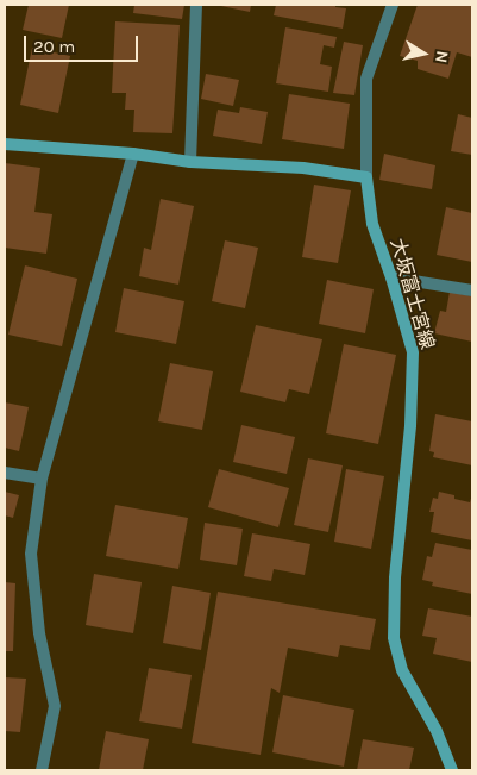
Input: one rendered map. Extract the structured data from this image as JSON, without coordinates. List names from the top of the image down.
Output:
{
  "streets": {
    "main road": ["大坂富士宮線"]
  },
  "scale_bar": "20 m",
  "north": "right"
}
